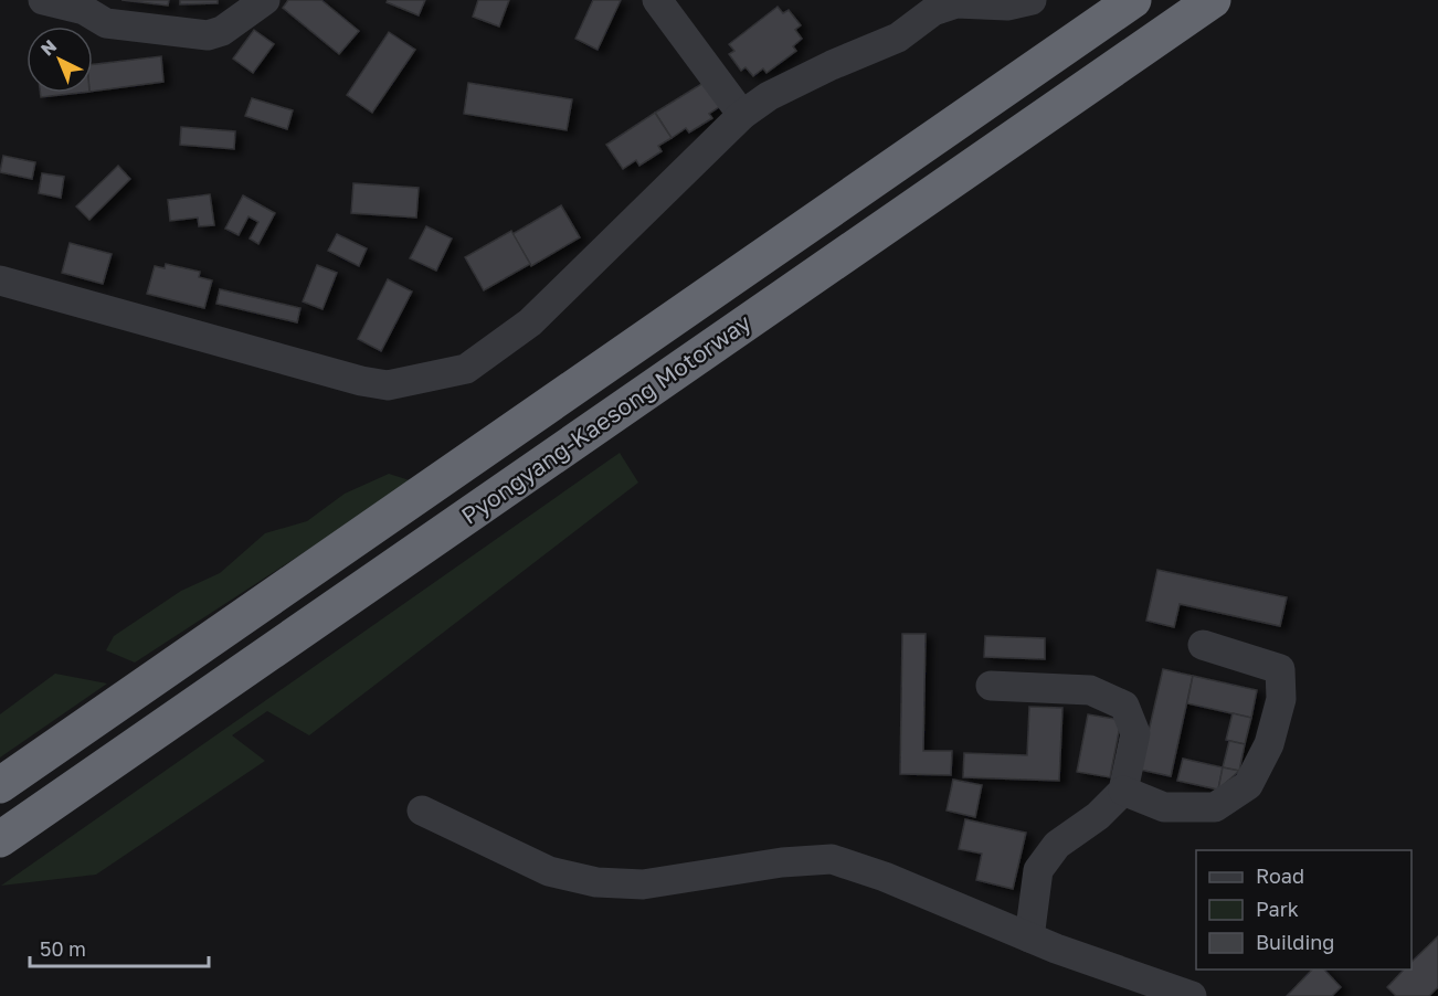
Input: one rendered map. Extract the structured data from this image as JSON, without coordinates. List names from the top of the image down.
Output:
{
  "streets": {
    "highway": ["Pyongyang-Kaesong Motorway"]
  },
  "legend": ["Road", "Park", "Building"],
  "scale_bar": "50 m",
  "north": "top left"
}
